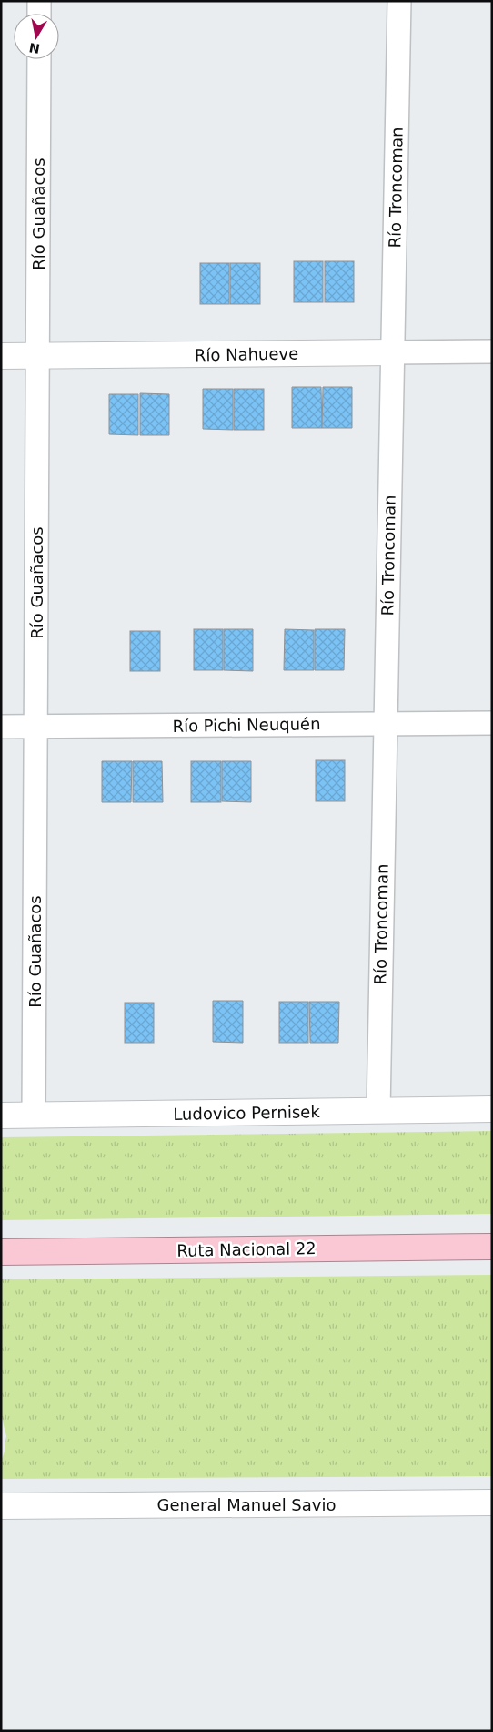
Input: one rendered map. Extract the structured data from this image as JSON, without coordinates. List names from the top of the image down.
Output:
{
  "streets": {
    "highway": ["Ruta Nacional 22"],
    "street": [
      "Río Troncoman",
      "Río Guañacos",
      "Río Nahueve",
      "Río Pichi Neuquén",
      "Ludovico Pernisek",
      "General Manuel Savio"
    ]
  },
  "crossings": [
    ["Río Troncoman", "Río Nahueve"],
    ["Río Troncoman", "Río Pichi Neuquén"],
    ["Río Troncoman", "Ludovico Pernisek"],
    ["Río Guañacos", "Río Nahueve"],
    ["Río Guañacos", "Río Pichi Neuquén"],
    ["Río Guañacos", "Ludovico Pernisek"]
  ],
  "north": "bottom"
}
